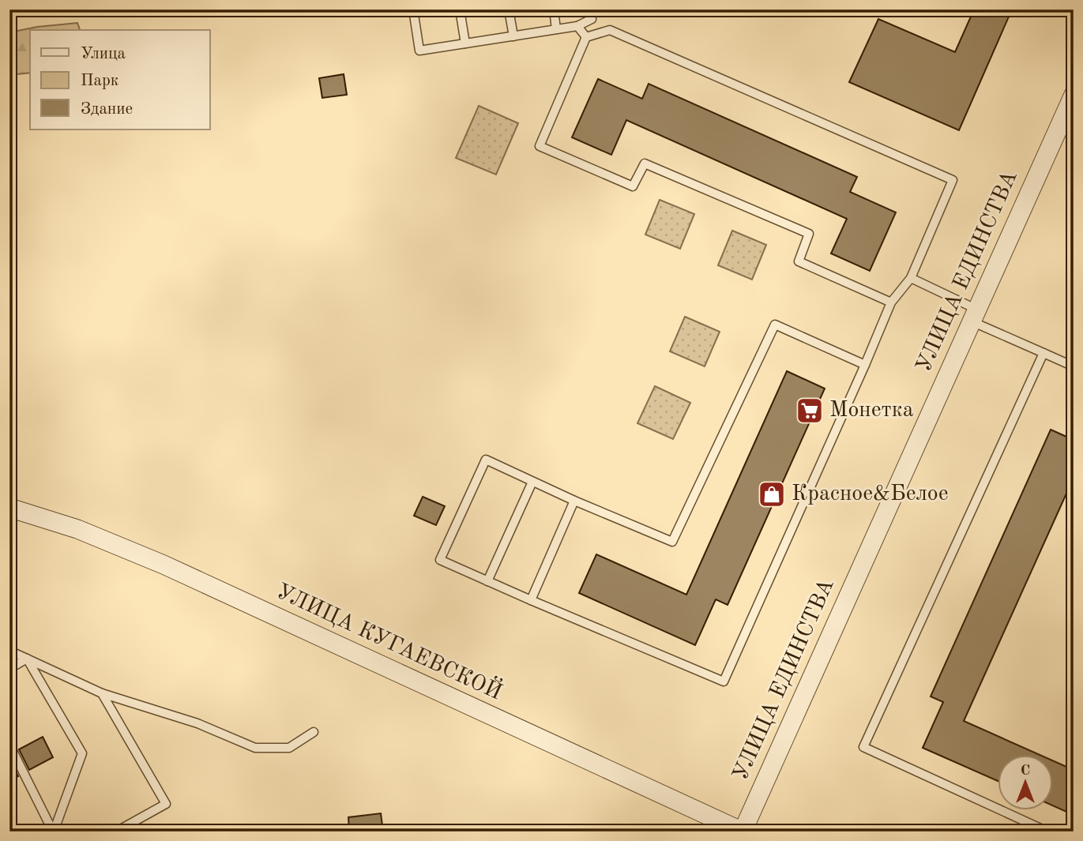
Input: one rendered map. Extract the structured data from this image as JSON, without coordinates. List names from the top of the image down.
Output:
{
  "streets": {
    "street": ["УЛИЦА ЕДИНСТВА", "УЛИЦА КУГАЕВСКОЙ"]
  },
  "crossings": [
    ["УЛИЦА ЕДИНСТВА", "УЛИЦА КУГАЕВСКОЙ"]
  ],
  "places": {
    "supermarket": ["Монетка"],
    "shop": ["Красное&Белое"]
  },
  "legend": ["Улица", "Парк", "Здание"],
  "north": "top"
}
